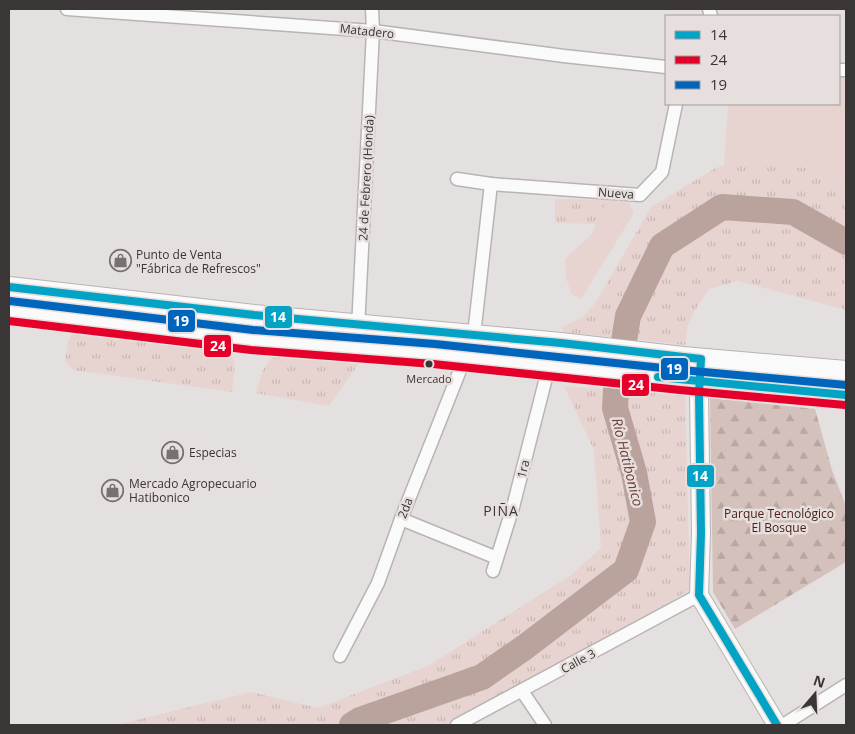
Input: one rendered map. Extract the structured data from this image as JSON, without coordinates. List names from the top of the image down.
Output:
{
  "streets": {
    "street": [
      "Matadero",
      "24 de Febrero (Honda)",
      "Nueva",
      "1ra",
      "2da",
      "Calle 3"
    ]
  },
  "crossings": [
    ["Matadero", "24 de Febrero (Honda)"]
  ],
  "districts": ["PIÑA"],
  "water": ["Río Hatibonico"],
  "parks": ["Parque Tecnológico El Bosque"],
  "places": {
    "shop": ["Punto de Venta \"Fábrica de Refrescos\"", "Especias", "Mercado Agropecuario Hatibonico"],
    "other": ["Mercado"]
  },
  "lines": ["transit line 14", "transit line 19", "transit line 24"],
  "legend": ["14", "24", "19"],
  "north": "top"
}
